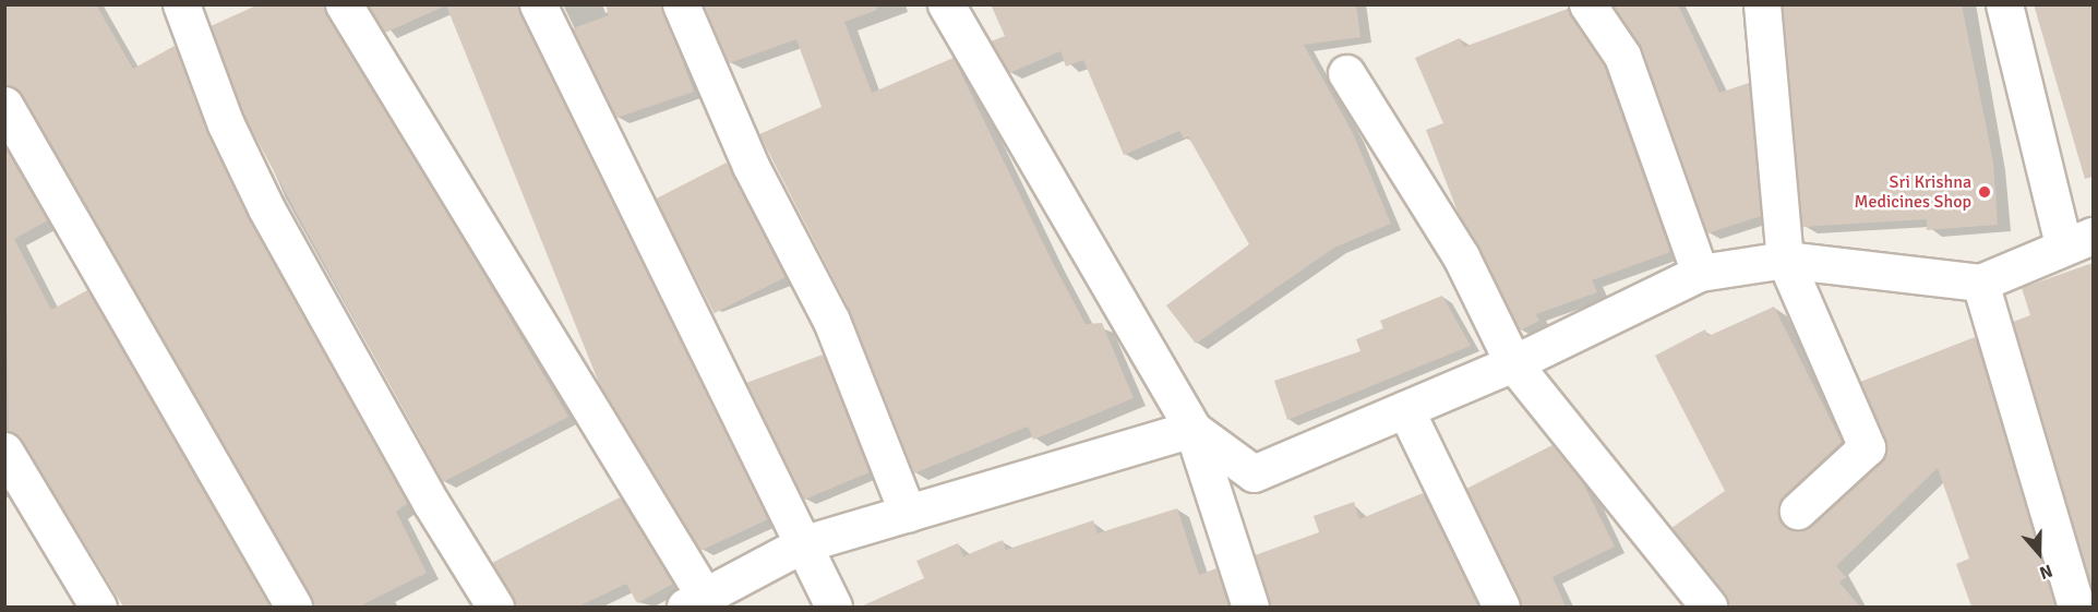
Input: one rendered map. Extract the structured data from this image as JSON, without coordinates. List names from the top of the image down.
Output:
{
  "places": ["Sri Krishna Medicines Shop"],
  "north": "bottom"
}
